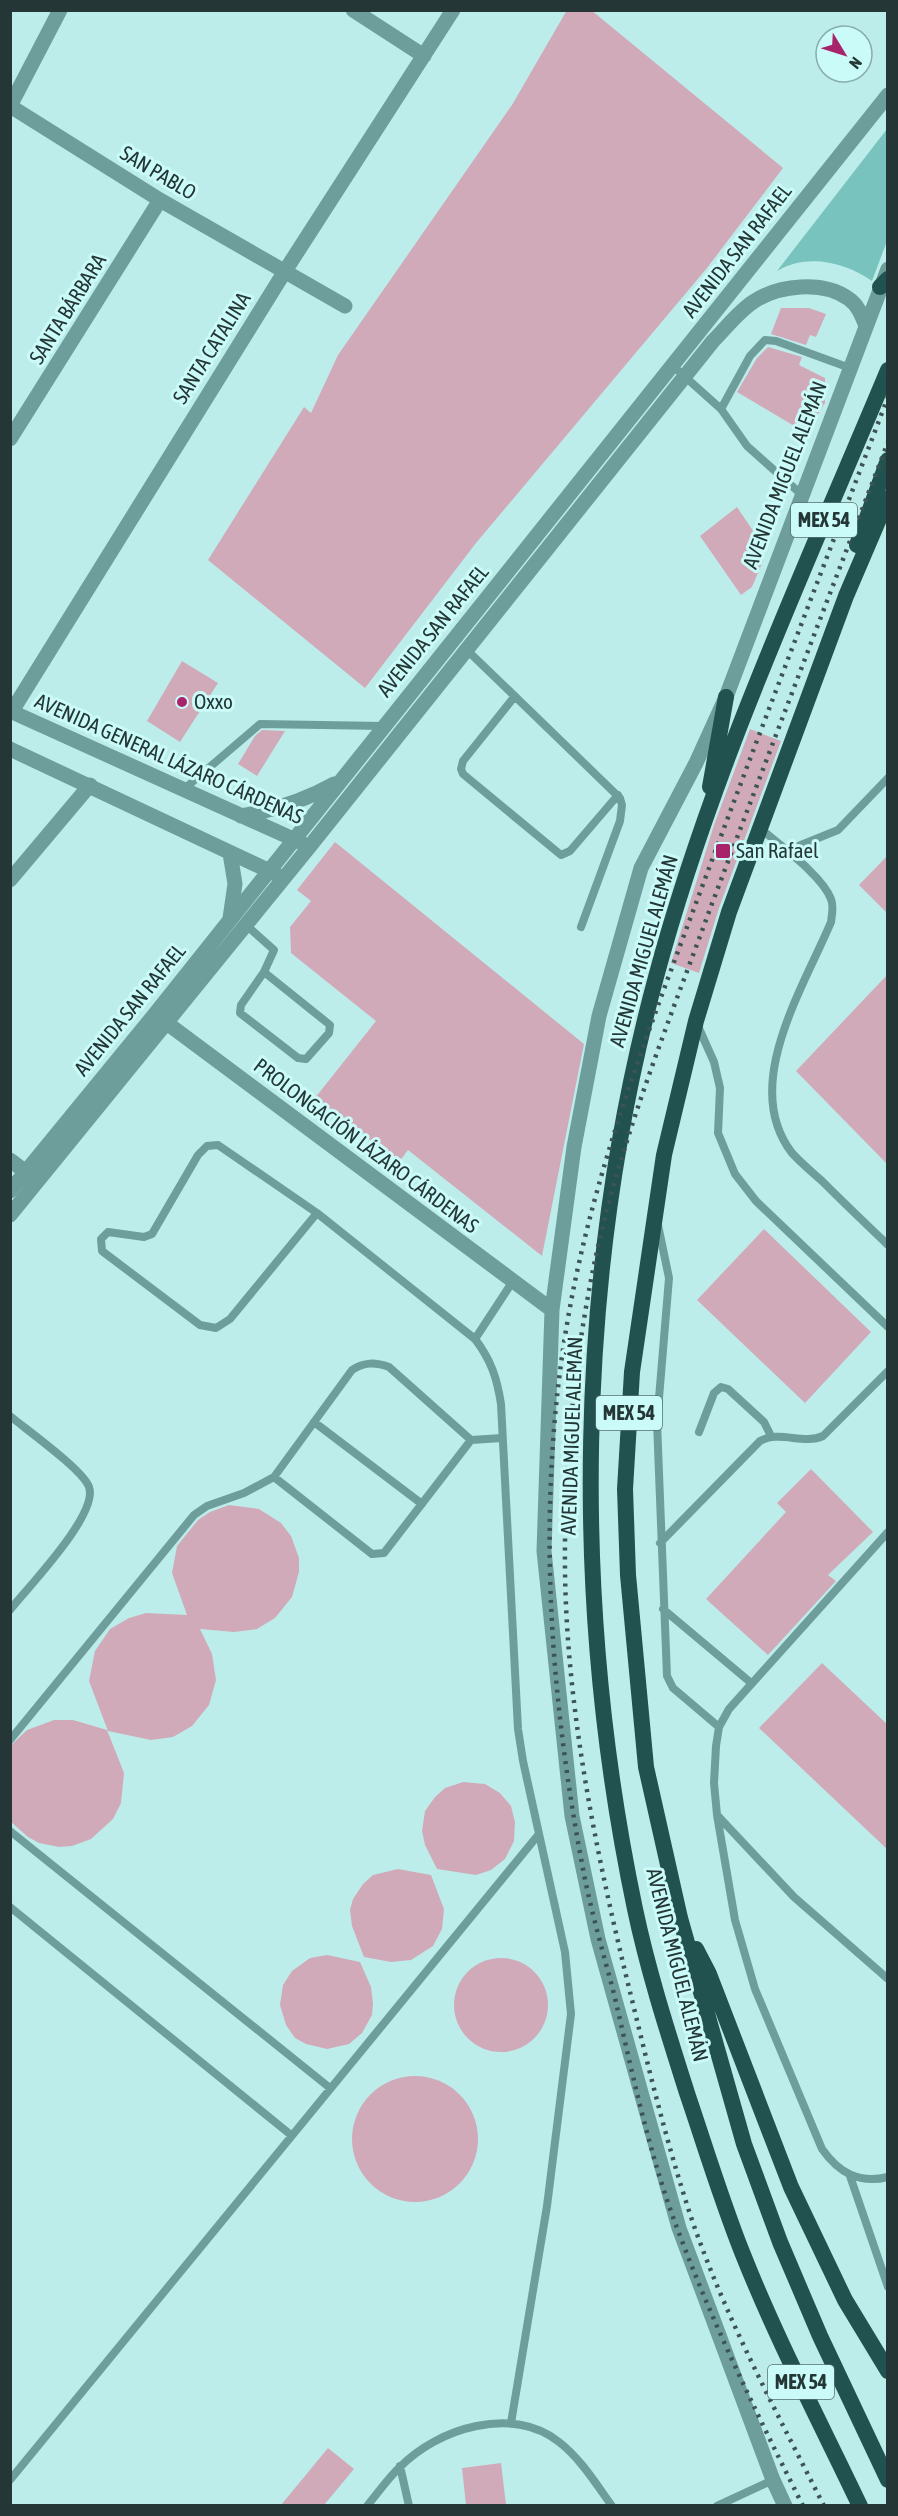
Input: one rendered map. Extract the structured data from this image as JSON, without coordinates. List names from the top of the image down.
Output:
{
  "streets": {
    "highway": ["AVENIDA MIGUEL ALEMÁN", "MEX 54"],
    "street": [
      "SAN PABLO",
      "AVENIDA SAN RAFAEL",
      "SANTA BÁRBARA",
      "SANTA CATALINA",
      "AVENIDA GENERAL LÁZARO CÁRDENAS",
      "PROLONGACIÓN LÁZARO CÁRDENAS"
    ]
  },
  "crossings": [
    ["SAN PABLO", "SANTA BÁRBARA"],
    ["SAN PABLO", "SANTA CATALINA"],
    ["AVENIDA SAN RAFAEL", "AVENIDA MIGUEL ALEMÁN"],
    ["AVENIDA SAN RAFAEL", "AVENIDA GENERAL LÁZARO CÁRDENAS"],
    ["AVENIDA SAN RAFAEL", "PROLONGACIÓN LÁZARO CÁRDENAS"],
    ["SANTA CATALINA", "AVENIDA GENERAL LÁZARO CÁRDENAS"],
    ["AVENIDA MIGUEL ALEMÁN", "PROLONGACIÓN LÁZARO CÁRDENAS"]
  ],
  "places": {
    "other": ["Oxxo"],
    "transit": ["San Rafael"]
  },
  "north": "bottom right"
}
